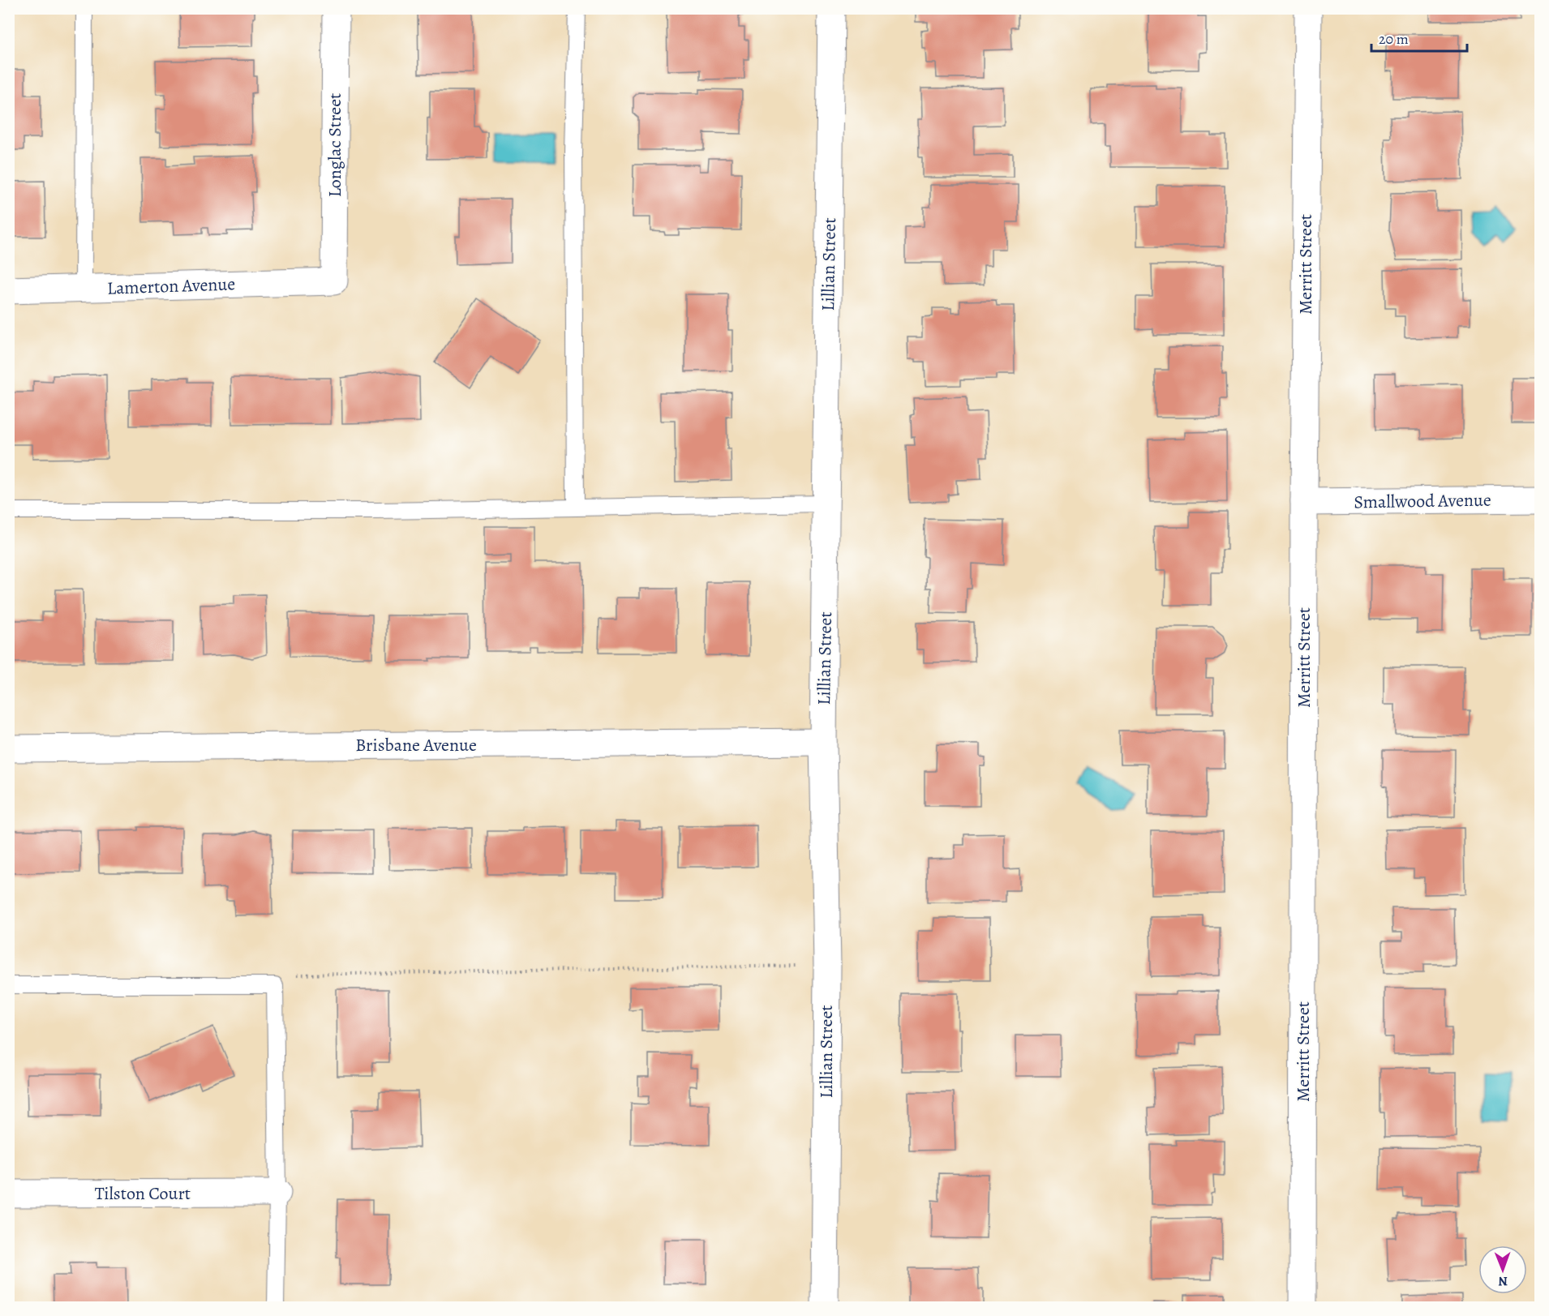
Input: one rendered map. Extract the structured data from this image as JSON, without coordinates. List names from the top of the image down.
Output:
{
  "streets": {
    "street": [
      "Longlac Street",
      "Lillian Street",
      "Merritt Street",
      "Lamerton Avenue",
      "Smallwood Avenue",
      "Brisbane Avenue",
      "Tilston Court"
    ]
  },
  "crossings": [
    ["Longlac Street", "Lamerton Avenue"],
    ["Lillian Street", "Brisbane Avenue"],
    ["Merritt Street", "Smallwood Avenue"]
  ],
  "scale_bar": "20 m",
  "north": "bottom"
}
